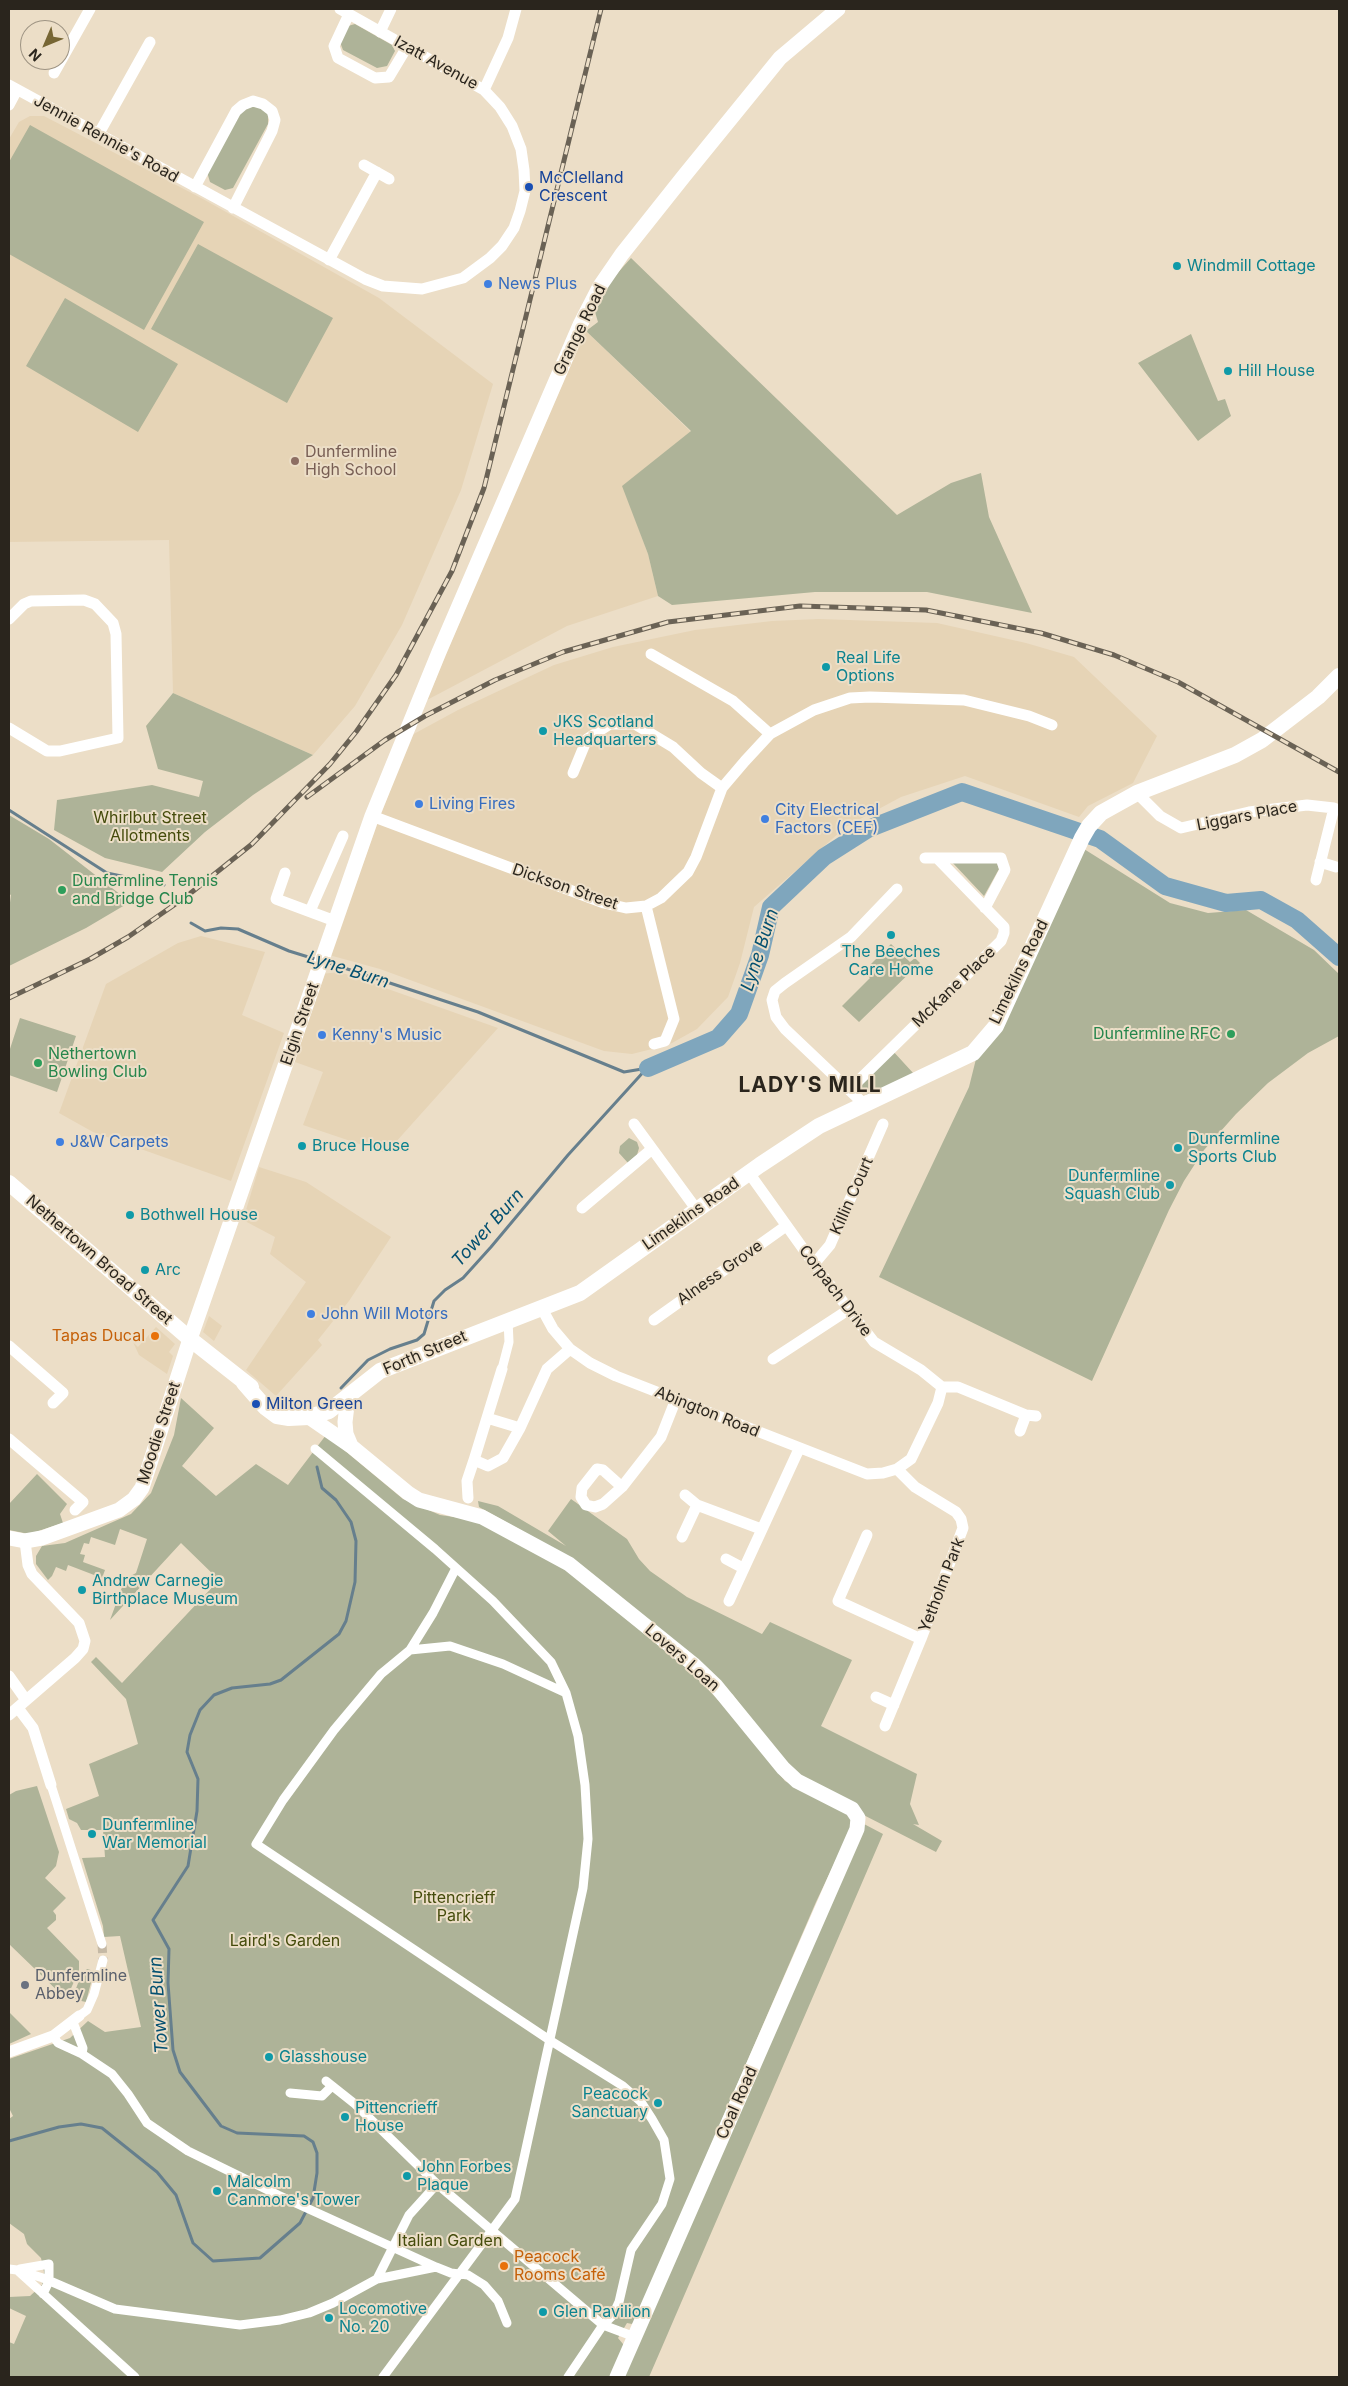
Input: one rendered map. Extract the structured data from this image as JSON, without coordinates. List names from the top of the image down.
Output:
{
  "streets": {
    "main road": ["Limekilns Road", "Nethertown Broad Street", "Forth Street"],
    "street": [
      "Izatt Avenue",
      "Jennie Rennie's Road",
      "Grange Road",
      "Liggars Place",
      "Dickson Street",
      "McKane Place",
      "Elgin Street",
      "Killin Court",
      "Alness Grove",
      "Corpach Drive",
      "Abington Road",
      "Moodie Street",
      "Yetholm Park",
      "Lovers Loan",
      "Coal Road"
    ]
  },
  "crossings": [
    ["Izatt Avenue", "Jennie Rennie's Road"],
    ["Grange Road", "Elgin Street"],
    ["Liggars Place", "Limekilns Road"],
    ["Dickson Street", "Elgin Street"],
    ["Limekilns Road", "Corpach Drive"],
    ["Limekilns Road", "Forth Street"],
    ["Limekilns Road", "Abington Road"],
    ["Elgin Street", "Nethertown Broad Street"],
    ["Elgin Street", "Moodie Street"],
    ["Killin Court", "Corpach Drive"],
    ["Nethertown Broad Street", "Forth Street"],
    ["Nethertown Broad Street", "Moodie Street"],
    ["Alness Grove", "Corpach Drive"],
    ["Forth Street", "Abington Road"],
    ["Abington Road", "Yetholm Park"],
    ["Lovers Loan", "Coal Road"]
  ],
  "districts": ["LADY'S MILL"],
  "water": ["Lyne Burn", "Tower Burn"],
  "parks": [
    "Whirlbut Street Allotments",
    "Pittencrieff Park",
    "Laird's Garden",
    "Italian Garden"
  ],
  "places": [
    "McClelland Crescent",
    "Windmill Cottage",
    "News Plus",
    "Hill House",
    "Dunfermline High School",
    "Real Life Options",
    "JKS Scotland Headquarters",
    "Living Fires",
    "City Electrical Factors (CEF)",
    "Dunfermline Tennis and Bridge Club",
    "The Beeches Care Home",
    "Dunfermline RFC",
    "Kenny's Music",
    "Nethertown Bowling Club",
    "J&W Carpets",
    "Bruce House",
    "Dunfermline Sports Club",
    "Dunfermline Squash Club",
    "Bothwell House",
    "Arc",
    "John Will Motors",
    "Tapas Ducal",
    "Milton Green",
    "Andrew Carnegie Birthplace Museum",
    "Dunfermline War Memorial",
    "Dunfermline Abbey",
    "Glasshouse",
    "Peacock Sanctuary",
    "Pittencrieff House",
    "John Forbes Plaque",
    "Malcolm Canmore's Tower",
    "Peacock Rooms Café",
    "Glen Pavilion",
    "Locomotive No. 20"
  ],
  "north": "bottom left"
}
